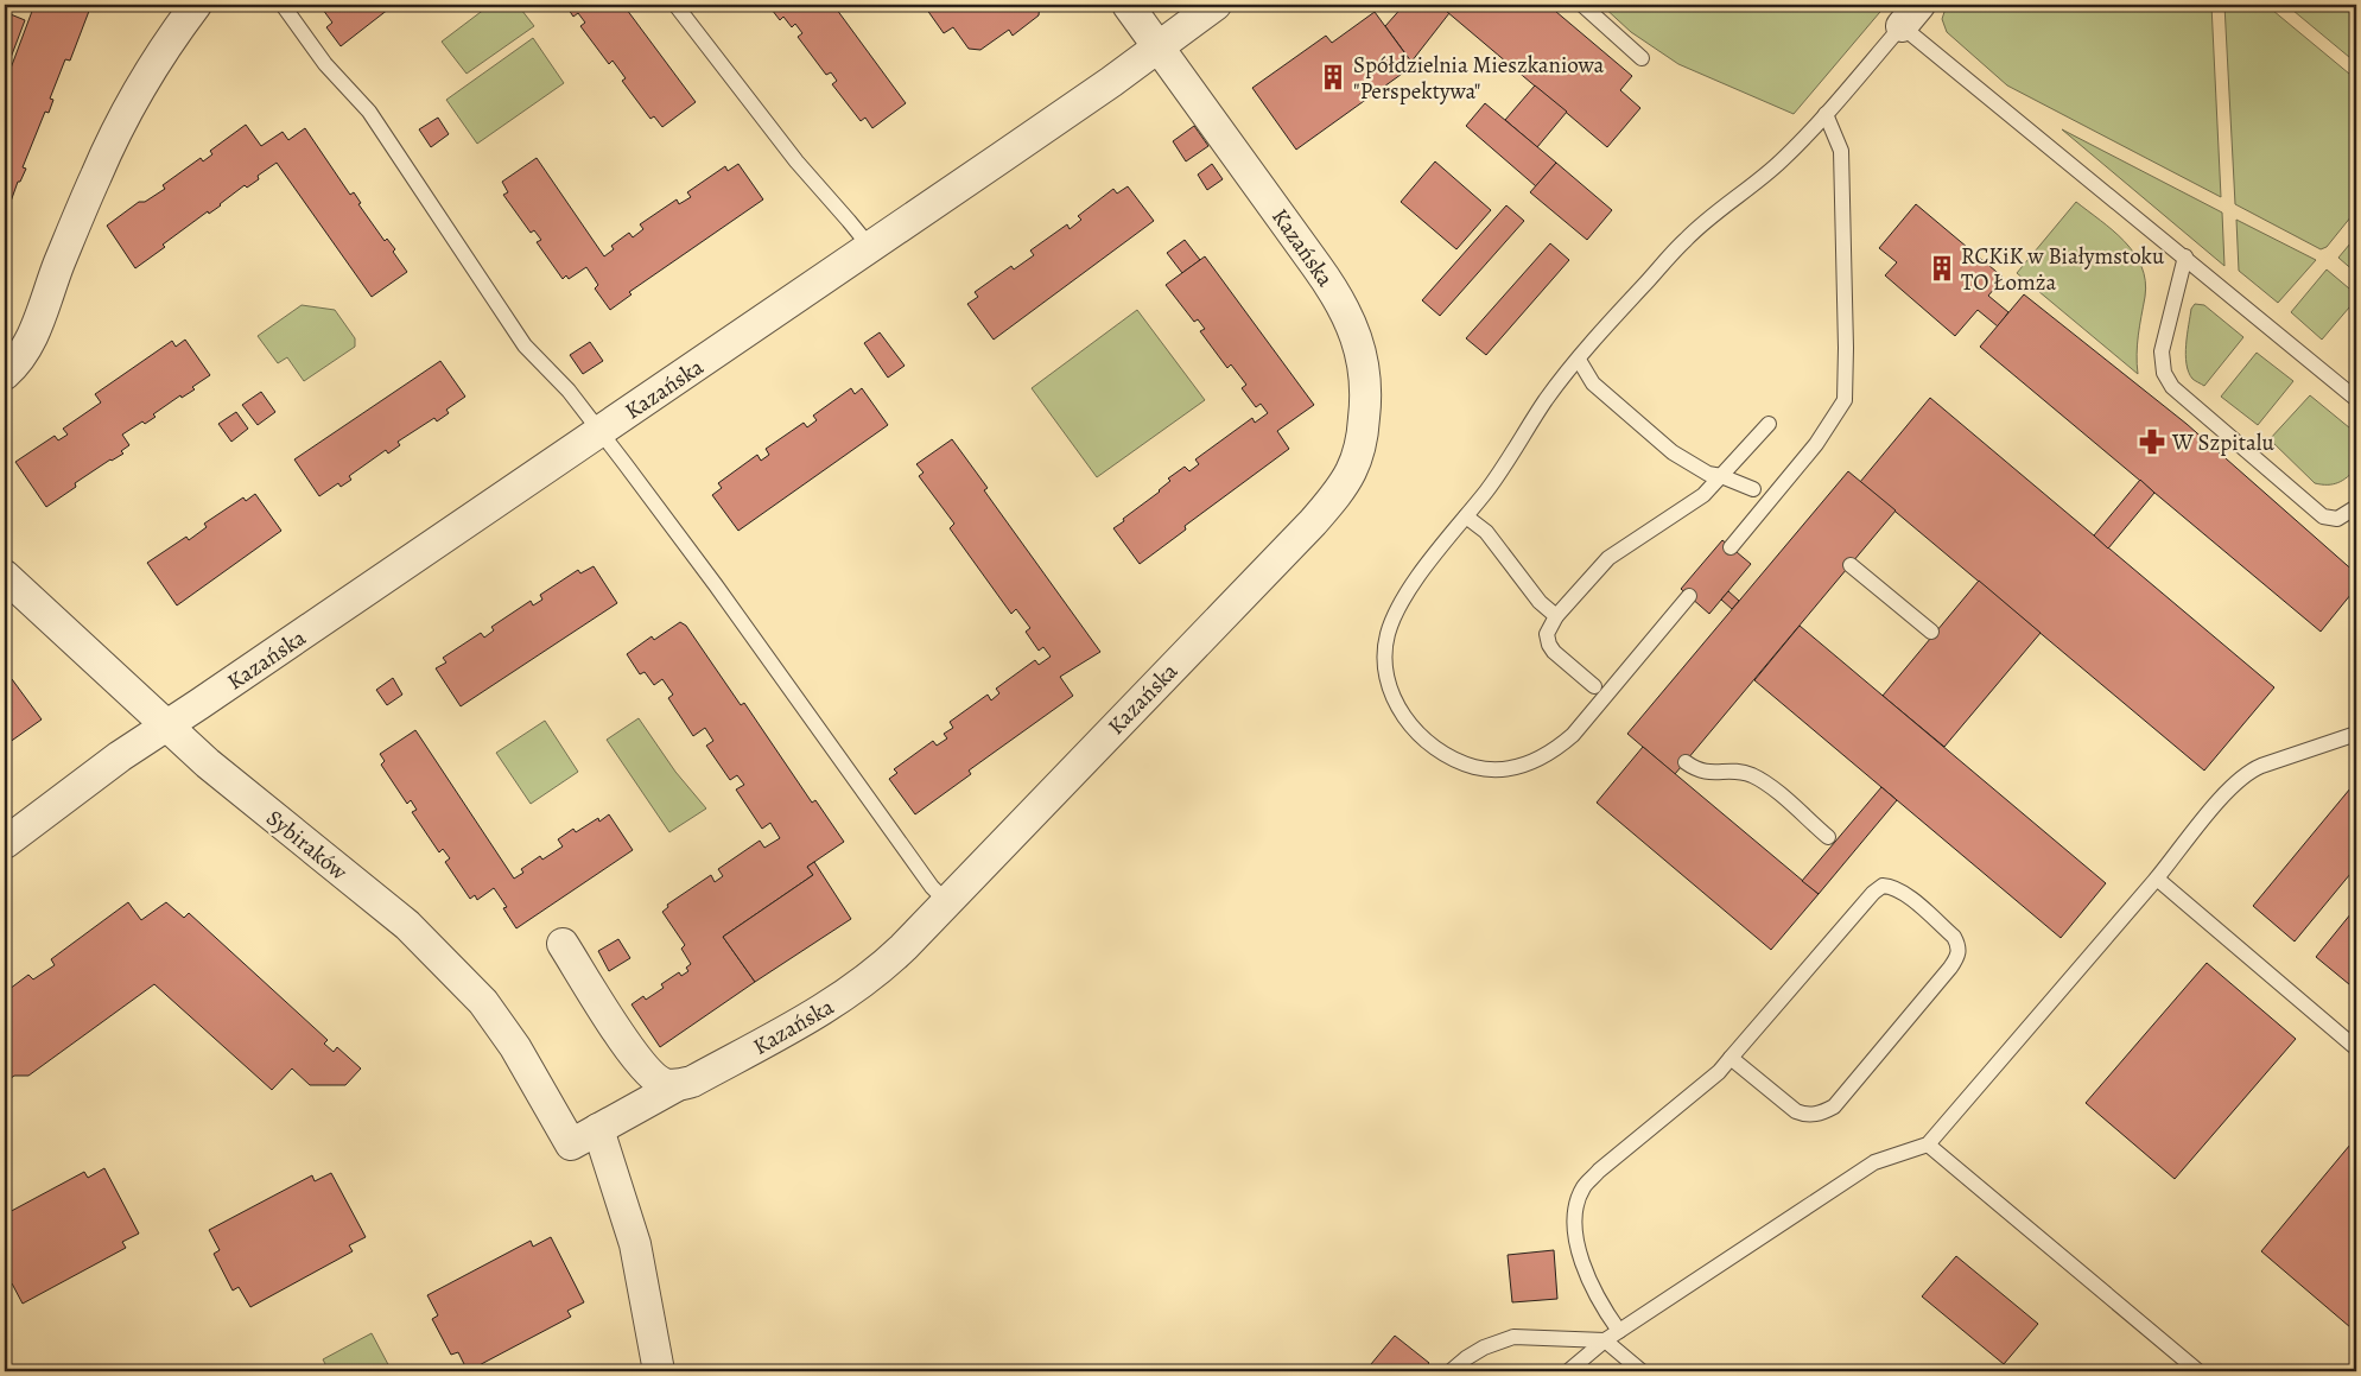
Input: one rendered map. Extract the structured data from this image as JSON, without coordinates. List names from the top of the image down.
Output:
{
  "streets": {
    "street": ["Kazańska", "Sybiraków"]
  },
  "crossings": [
    ["Kazańska", "Sybiraków"]
  ],
  "places": {
    "building": ["Spółdzielnia Mieszkaniowa \"Perspektywa\"", "RCKiK w Białymstoku TO Łomża"],
    "pharmacy": ["W Szpitalu"]
  }
}
